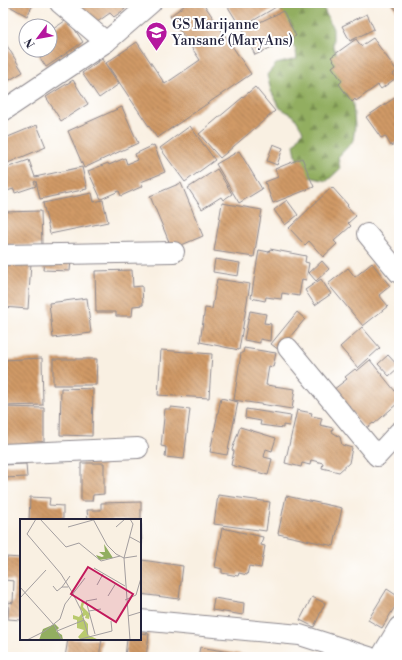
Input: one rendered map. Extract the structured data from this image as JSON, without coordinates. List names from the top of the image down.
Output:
{
  "places": {
    "school or university": ["GS Marijanne Yansané (MaryAns)"]
  },
  "north": "bottom left"
}
